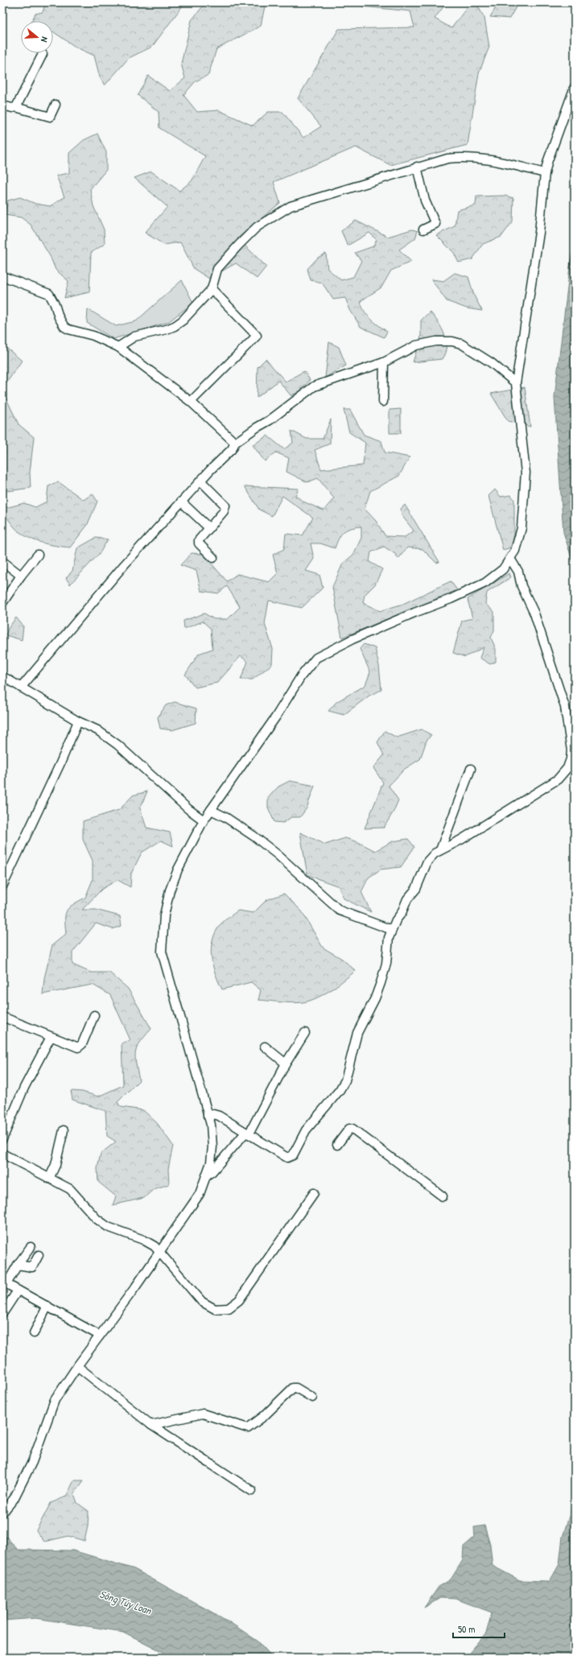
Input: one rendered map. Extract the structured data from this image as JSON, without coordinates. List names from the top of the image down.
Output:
{
  "water": ["Sông Túy Loan"],
  "scale_bar": "50 m",
  "north": "right"
}
